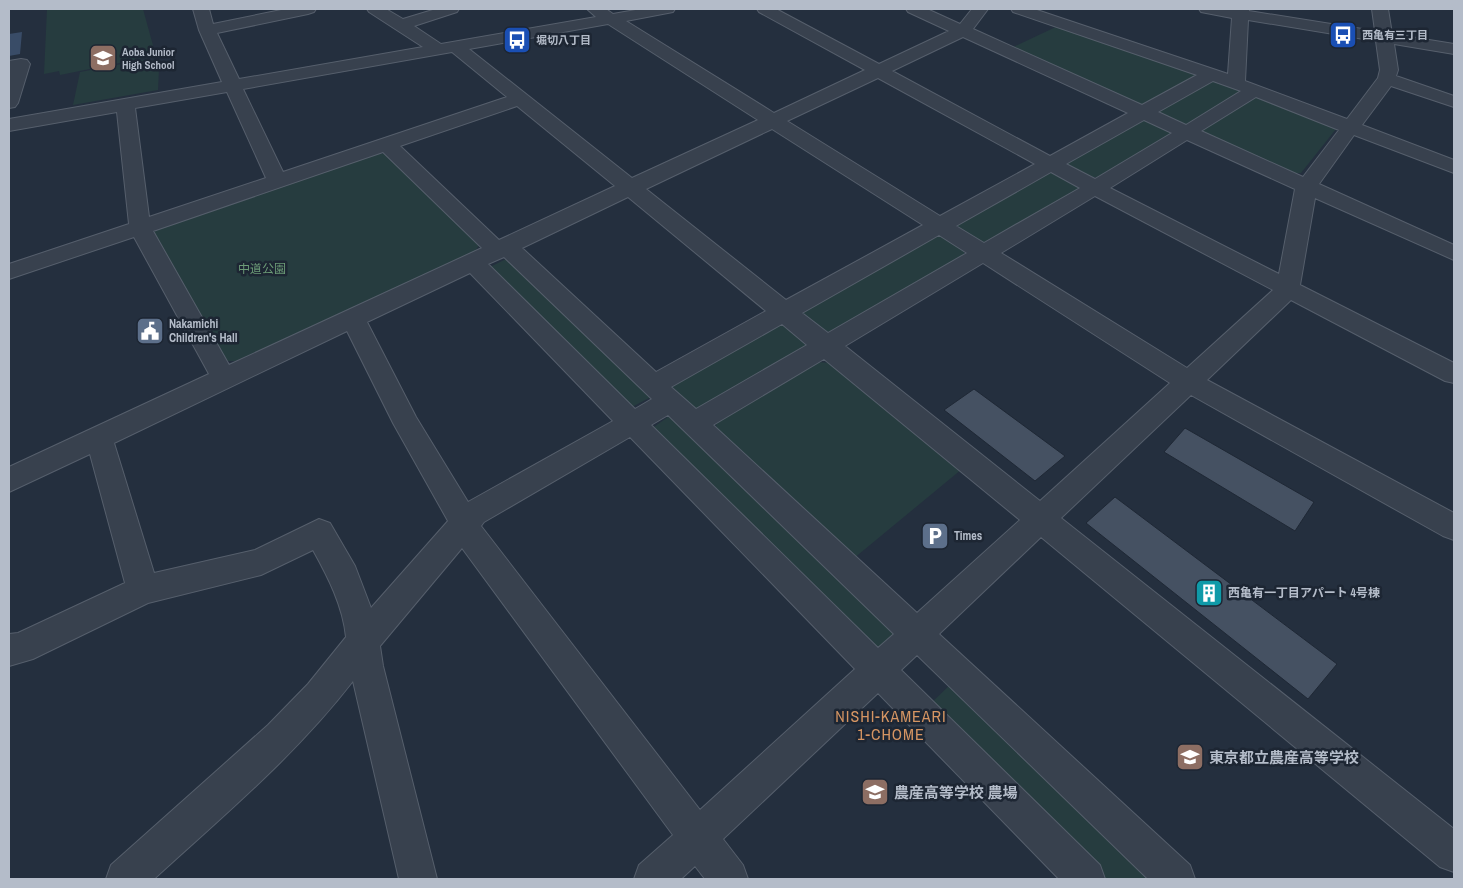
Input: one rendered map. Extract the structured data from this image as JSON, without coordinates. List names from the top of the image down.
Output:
{
  "districts": ["NISHI-KAMEARI 1-CHOME"],
  "parks": ["中道公園"],
  "places": {
    "bus stop": ["西亀有三丁目", "堀切八丁目"],
    "school or university": ["Aoba Junior High School", "東京都立農産高等学校", "農産高等学校 農場"],
    "public building": ["Nakamichi Children's Hall"],
    "parking": ["Times"],
    "building": ["西亀有一丁目アパート 4号棟"]
  }
}
